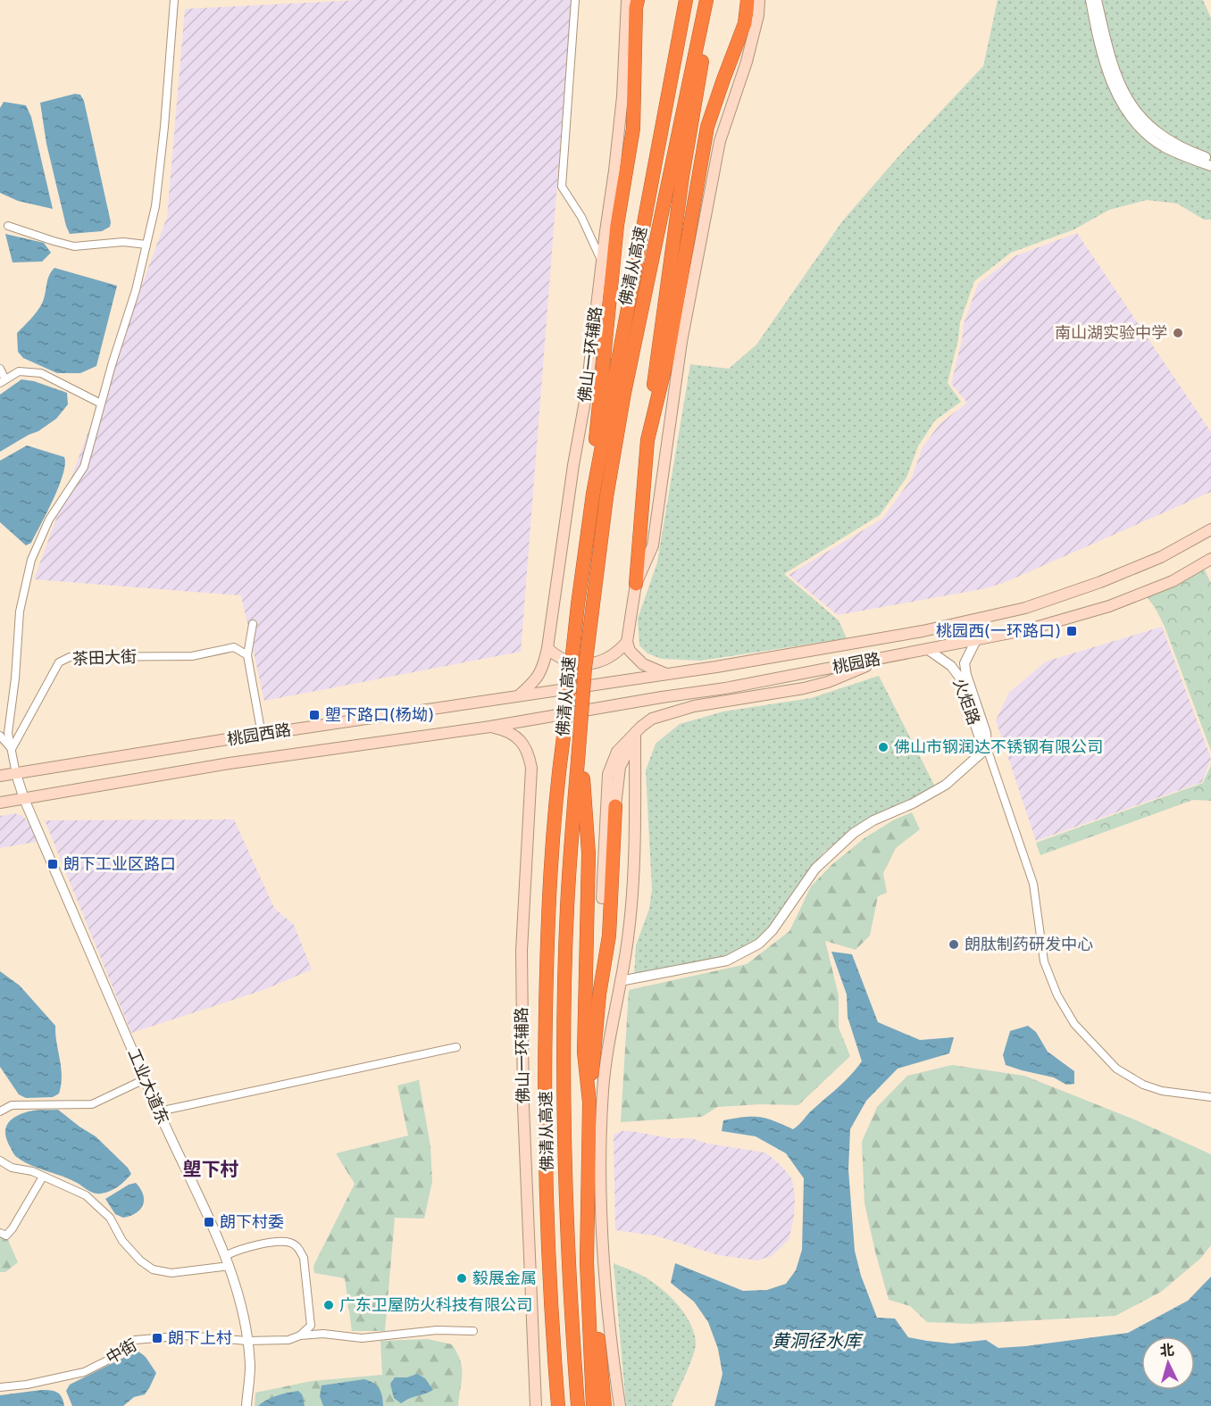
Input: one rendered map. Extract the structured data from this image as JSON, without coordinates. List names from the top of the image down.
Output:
{
  "streets": {
    "highway": ["佛清从高速"],
    "main road": ["佛山一环辅路", "桃园路", "桃园西路"],
    "street": [
      "茶田大街",
      "火炬路",
      "工业大道东",
      "中街"
    ]
  },
  "crossings": [
    ["佛山一环辅路", "桃园路"],
    ["佛山一环辅路", "桃园西路"],
    ["桃园路", "火炬路"],
    ["桃园路", "桃园西路"],
    ["桃园西路", "工业大道东"],
    ["工业大道东", "中街"]
  ],
  "districts": ["塱下村"],
  "water": ["黄洞径水库"],
  "places": {
    "other": [
      "南山湖实验中学",
      "佛山市钢润达不锈钢有限公司",
      "朗肽制药研发中心",
      "毅展金属",
      "广东卫屋防火科技有限公司"
    ],
    "transit": [
      "桃园西(一环路口)",
      "塱下路口(杨坳)",
      "朗下工业区路口",
      "朗下村委",
      "朗下上村"
    ]
  },
  "north": "top"
}
